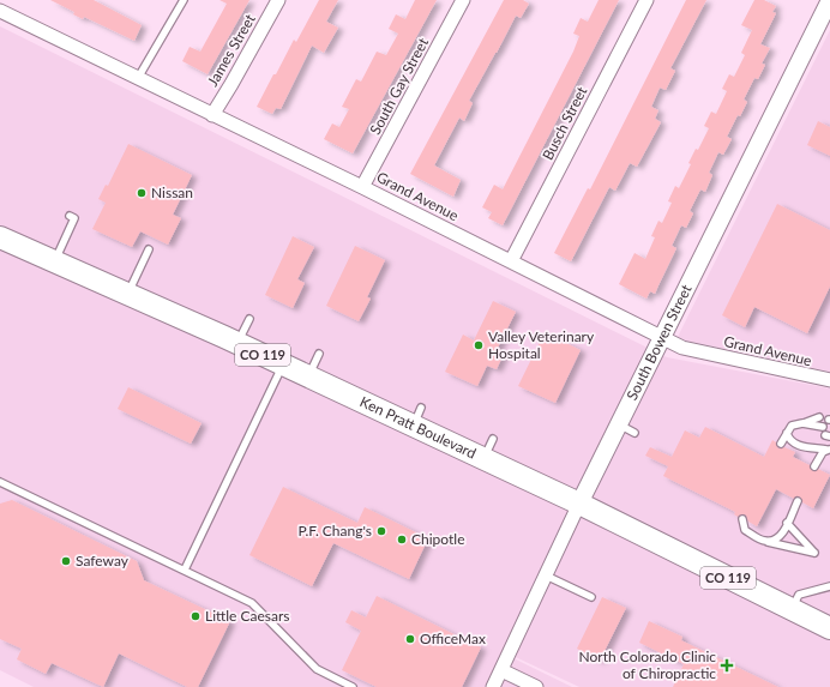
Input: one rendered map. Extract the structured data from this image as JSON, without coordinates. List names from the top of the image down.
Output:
{
  "streets": {
    "highway": ["CO 119", "Ken Pratt Boulevard"],
    "street": [
      "James Street",
      "South Gay Street",
      "Busch Street",
      "Grand Avenue",
      "South Bowen Street"
    ]
  },
  "crossings": [
    ["James Street", "Grand Avenue"],
    ["South Gay Street", "Grand Avenue"],
    ["Busch Street", "Grand Avenue"],
    ["Grand Avenue", "South Bowen Street"],
    ["South Bowen Street", "Ken Pratt Boulevard"]
  ],
  "places": {
    "other": [
      "Nissan",
      "Valley Veterinary Hospital",
      "P.F. Chang's",
      "Chipotle",
      "Safeway",
      "Little Caesars",
      "OfficeMax"
    ],
    "health": ["North Colorado Clinic of Chiropractic"]
  }
}
